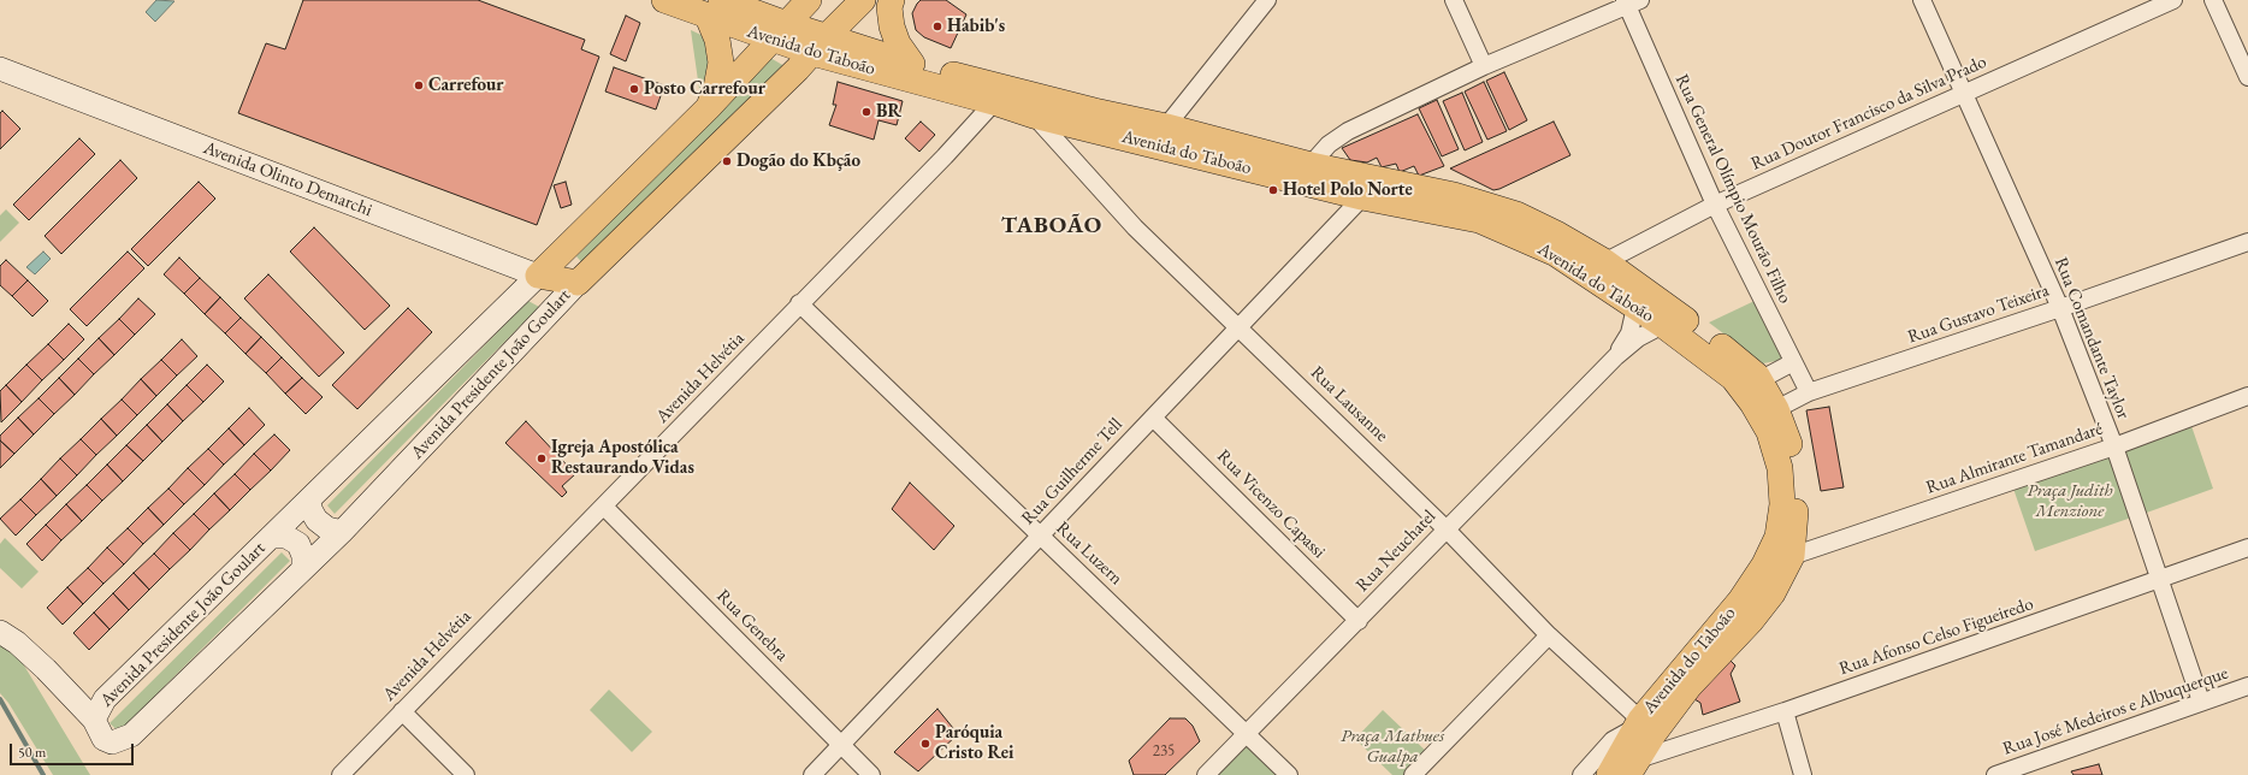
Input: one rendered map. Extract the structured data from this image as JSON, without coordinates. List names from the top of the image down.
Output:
{
  "streets": {
    "main road": ["Avenida do Taboão", "Avenida Olinto Demarchi", "Avenida Presidente João Goulart"],
    "street": [
      "Rua Doutor Francisco da Silva Prado",
      "Rua General Olímpio Mourão Filho",
      "Rua Gustavo Teixeira",
      "Rua Comandante Taylor",
      "Avenida Helvétia",
      "Rua Lausanne",
      "Rua Almirante Tamandaré",
      "Rua Guilherme Tell",
      "Rua Vicenzo Capassi",
      "Rua Neuchatel",
      "Rua Luzern",
      "Rua Genebra",
      "Rua Afonso Celso Figueiredo",
      "Rua José Medeiros e Albuquerque"
    ]
  },
  "crossings": [
    ["Avenida do Taboão", "Rua Doutor Francisco da Silva Prado"],
    ["Avenida do Taboão", "Rua Gustavo Teixeira"],
    ["Avenida do Taboão", "Avenida Presidente João Goulart"],
    ["Avenida do Taboão", "Avenida Helvétia"],
    ["Avenida do Taboão", "Rua Lausanne"],
    ["Avenida do Taboão", "Rua Almirante Tamandaré"],
    ["Avenida do Taboão", "Rua Guilherme Tell"],
    ["Avenida do Taboão", "Rua Neuchatel"],
    ["Avenida do Taboão", "Rua Afonso Celso Figueiredo"],
    ["Rua Doutor Francisco da Silva Prado", "Rua General Olímpio Mourão Filho"],
    ["Rua Doutor Francisco da Silva Prado", "Rua Comandante Taylor"],
    ["Avenida Olinto Demarchi", "Avenida Presidente João Goulart"],
    ["Rua General Olímpio Mourão Filho", "Rua Gustavo Teixeira"],
    ["Rua Gustavo Teixeira", "Rua Comandante Taylor"],
    ["Rua Comandante Taylor", "Rua Almirante Tamandaré"],
    ["Rua Comandante Taylor", "Rua Afonso Celso Figueiredo"],
    ["Rua Comandante Taylor", "Rua José Medeiros e Albuquerque"],
    ["Avenida Helvétia", "Rua Luzern"],
    ["Avenida Helvétia", "Rua Genebra"],
    ["Rua Lausanne", "Rua Guilherme Tell"],
    ["Rua Lausanne", "Rua Neuchatel"],
    ["Rua Guilherme Tell", "Rua Vicenzo Capassi"],
    ["Rua Guilherme Tell", "Rua Luzern"],
    ["Rua Guilherme Tell", "Rua Genebra"],
    ["Rua Vicenzo Capassi", "Rua Neuchatel"],
    ["Rua Neuchatel", "Rua Luzern"]
  ],
  "districts": ["TABOÃO"],
  "parks": ["Praça Judith Menzione", "Praça Mathues Gualpa"],
  "places": [
    "Habib's",
    "Carrefour",
    "Posto Carrefour",
    "BR",
    "Dogão do Kbção",
    "Hotel Polo Norte",
    "Igreja Apostólica Restaurando Vidas",
    "Paróquia Cristo Rei"
  ],
  "house_numbers": ["235"],
  "scale_bar": "50 m"
}
